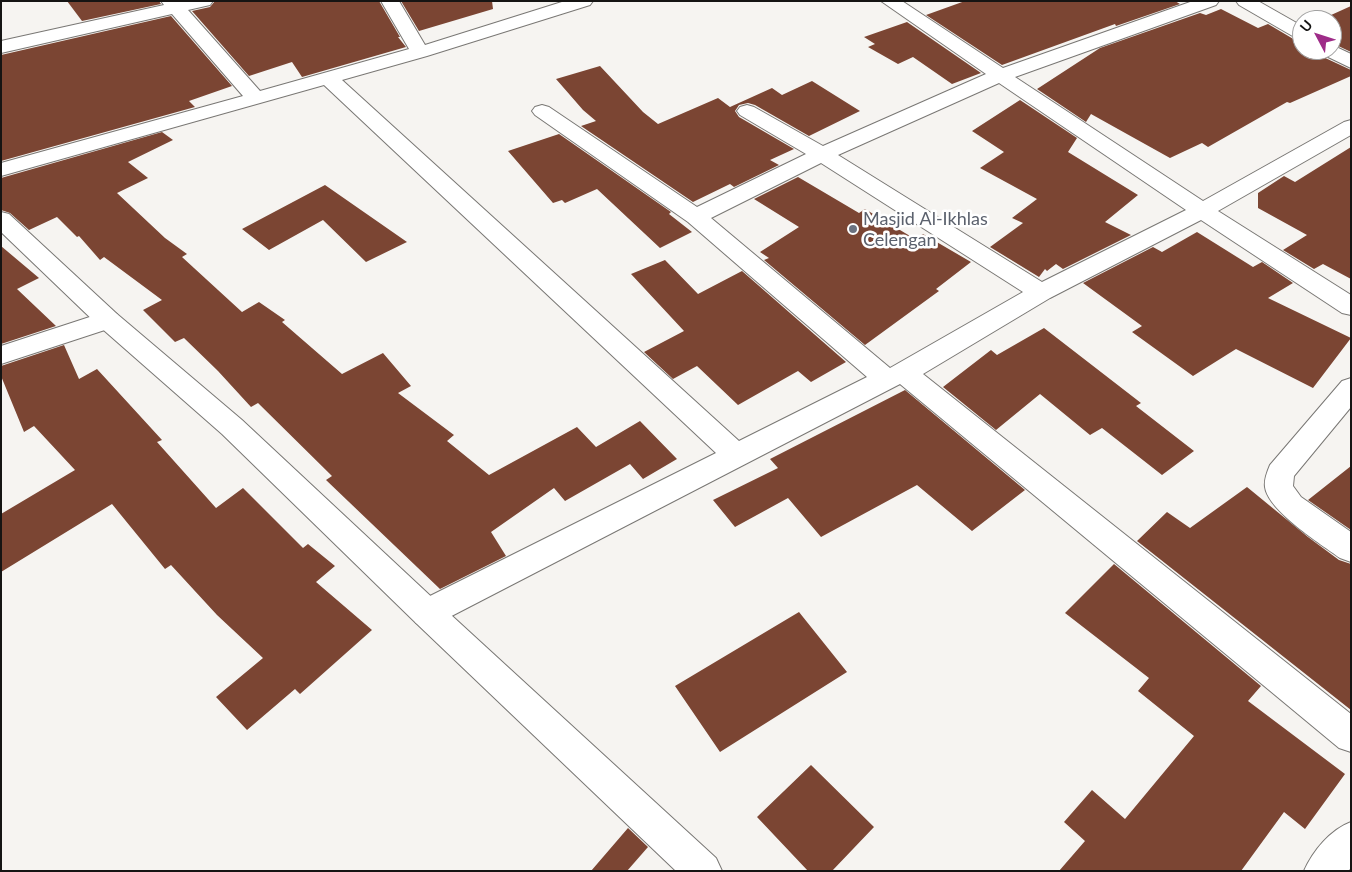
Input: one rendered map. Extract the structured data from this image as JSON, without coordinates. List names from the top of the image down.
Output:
{
  "places": ["Masjid Al-Ikhlas Celengan"],
  "north": "top left"
}
